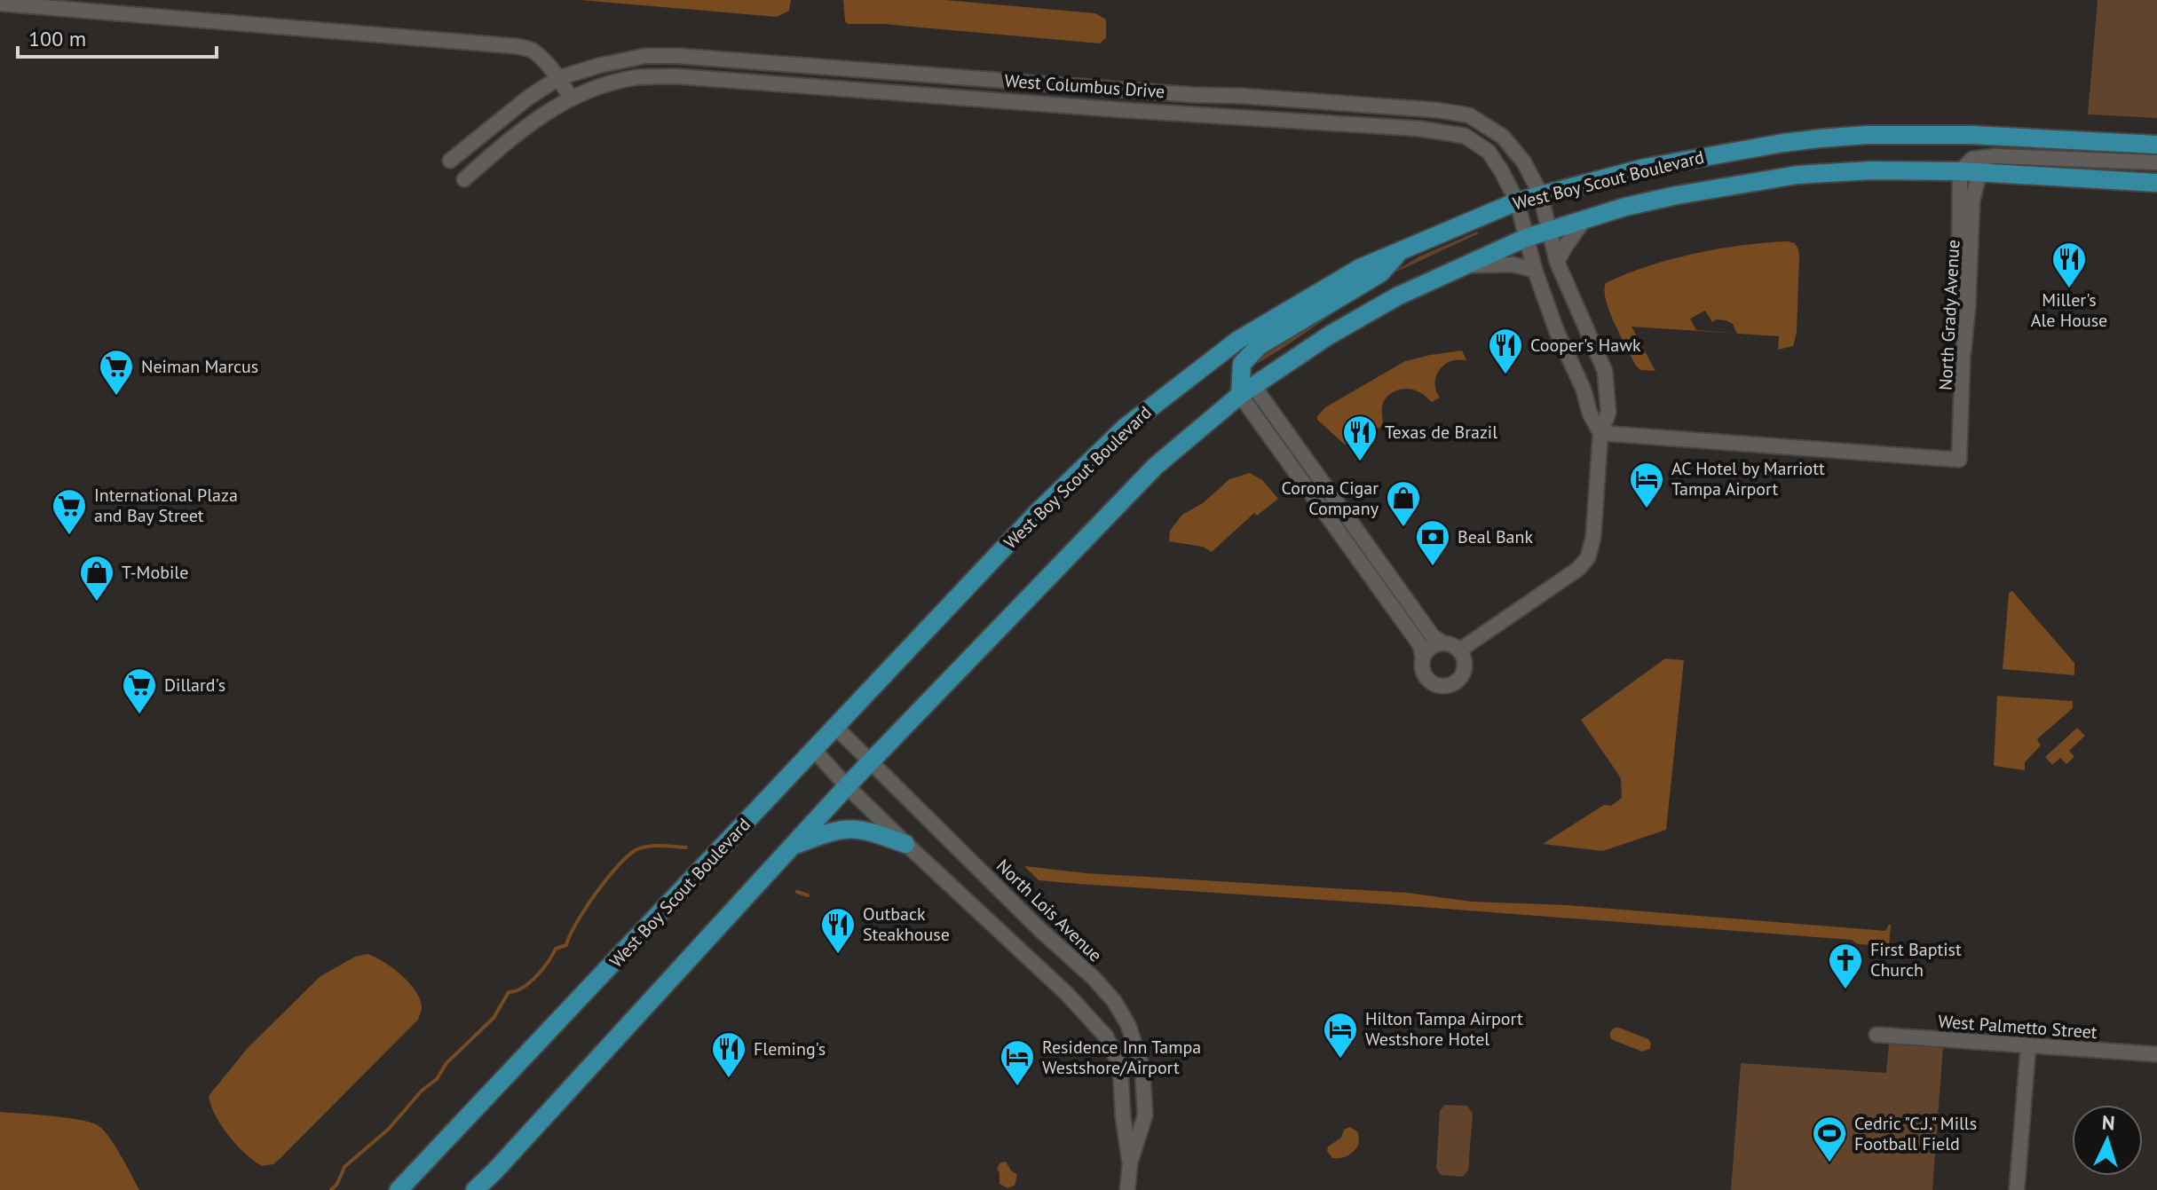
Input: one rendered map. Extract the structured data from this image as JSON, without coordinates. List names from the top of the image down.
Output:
{
  "streets": {
    "main road": ["West Boy Scout Boulevard"],
    "street": [
      "West Columbus Drive",
      "North Grady Avenue",
      "North Lois Avenue",
      "West Palmetto Street"
    ]
  },
  "crossings": [
    ["West Columbus Drive", "West Boy Scout Boulevard"],
    ["West Columbus Drive", "North Grady Avenue"],
    ["West Boy Scout Boulevard", "North Grady Avenue"],
    ["West Boy Scout Boulevard", "North Lois Avenue"]
  ],
  "places": {
    "restaurant": [
      "Miller's Ale House",
      "Cooper's Hawk",
      "Texas de Brazil",
      "Outback Steakhouse",
      "Fleming's"
    ],
    "supermarket": ["Neiman Marcus", "International Plaza and Bay Street", "Dillard's"],
    "hotel": ["AC Hotel by Marriott Tampa Airport", "Hilton Tampa Airport Westshore Hotel", "Residence Inn Tampa Westshore/Airport"],
    "shop": ["Corona Cigar Company", "T-Mobile"],
    "bank": ["Beal Bank"],
    "church": ["First Baptist Church"],
    "sports": ["Cedric \"C.J.\" Mills Football Field"]
  },
  "scale_bar": "100 m",
  "north": "top"
}
